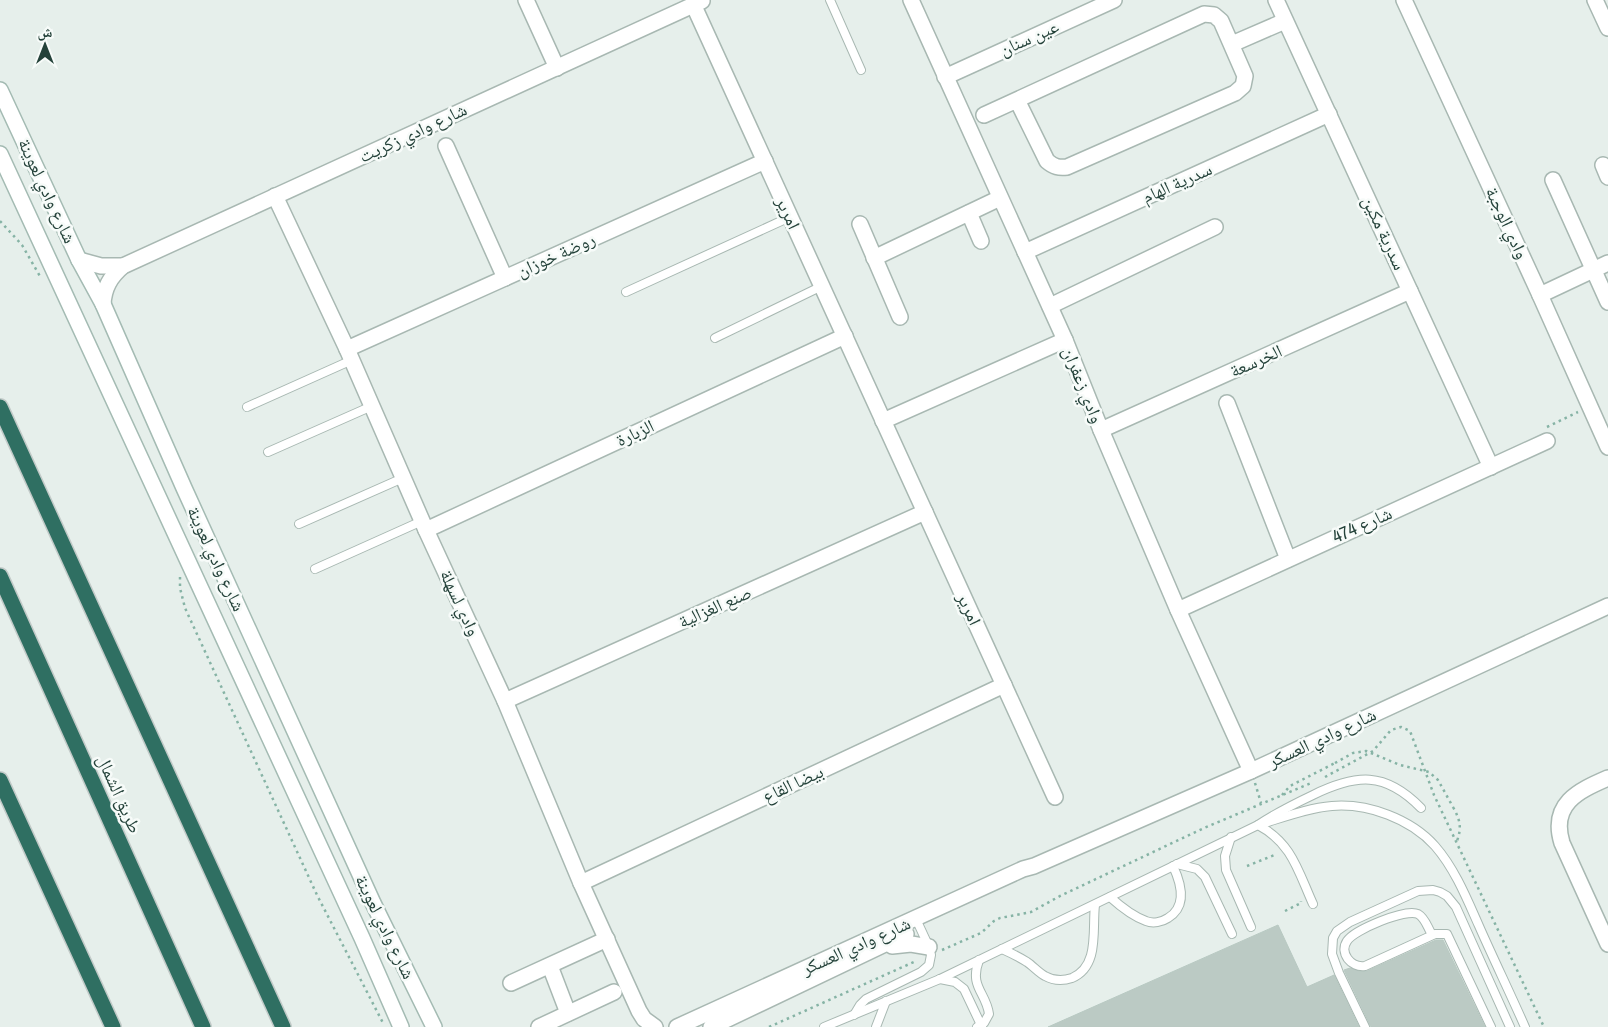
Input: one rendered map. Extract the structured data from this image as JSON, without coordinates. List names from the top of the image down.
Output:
{
  "streets": {
    "highway": ["طريق الشمال"],
    "street": [
      "عين سنان",
      "شارع وادي زكريت",
      "سدرية الهام",
      "شارع وادي لعوينة",
      "امرير",
      "وادي الوجبة",
      "سدرية مكين",
      "روضة خوزان",
      "الخرسعة",
      "وادي زعفران",
      "الزبارة",
      "شارع 474",
      "وادي لسهلة",
      "صنع الغزالية",
      "شارع وادي العسكر",
      "بيضا القاع"
    ]
  },
  "crossings": [
    ["عين سنان", "وادي زعفران"],
    ["شارع وادي زكريت", "شارع وادي لعوينة"],
    ["شارع وادي زكريت", "امرير"],
    ["شارع وادي زكريت", "وادي لسهلة"],
    ["سدرية الهام", "سدرية مكين"],
    ["سدرية الهام", "وادي زعفران"],
    ["امرير", "روضة خوزان"],
    ["امرير", "الزبارة"],
    ["امرير", "صنع الغزالية"],
    ["امرير", "بيضا القاع"],
    ["سدرية مكين", "الخرسعة"],
    ["سدرية مكين", "شارع 474"],
    ["روضة خوزان", "وادي لسهلة"],
    ["الخرسعة", "وادي زعفران"],
    ["وادي زعفران", "شارع 474"],
    ["وادي زعفران", "شارع وادي العسكر"],
    ["الزبارة", "وادي لسهلة"],
    ["وادي لسهلة", "صنع الغزالية"],
    ["وادي لسهلة", "بيضا القاع"]
  ],
  "north": "top"
}
